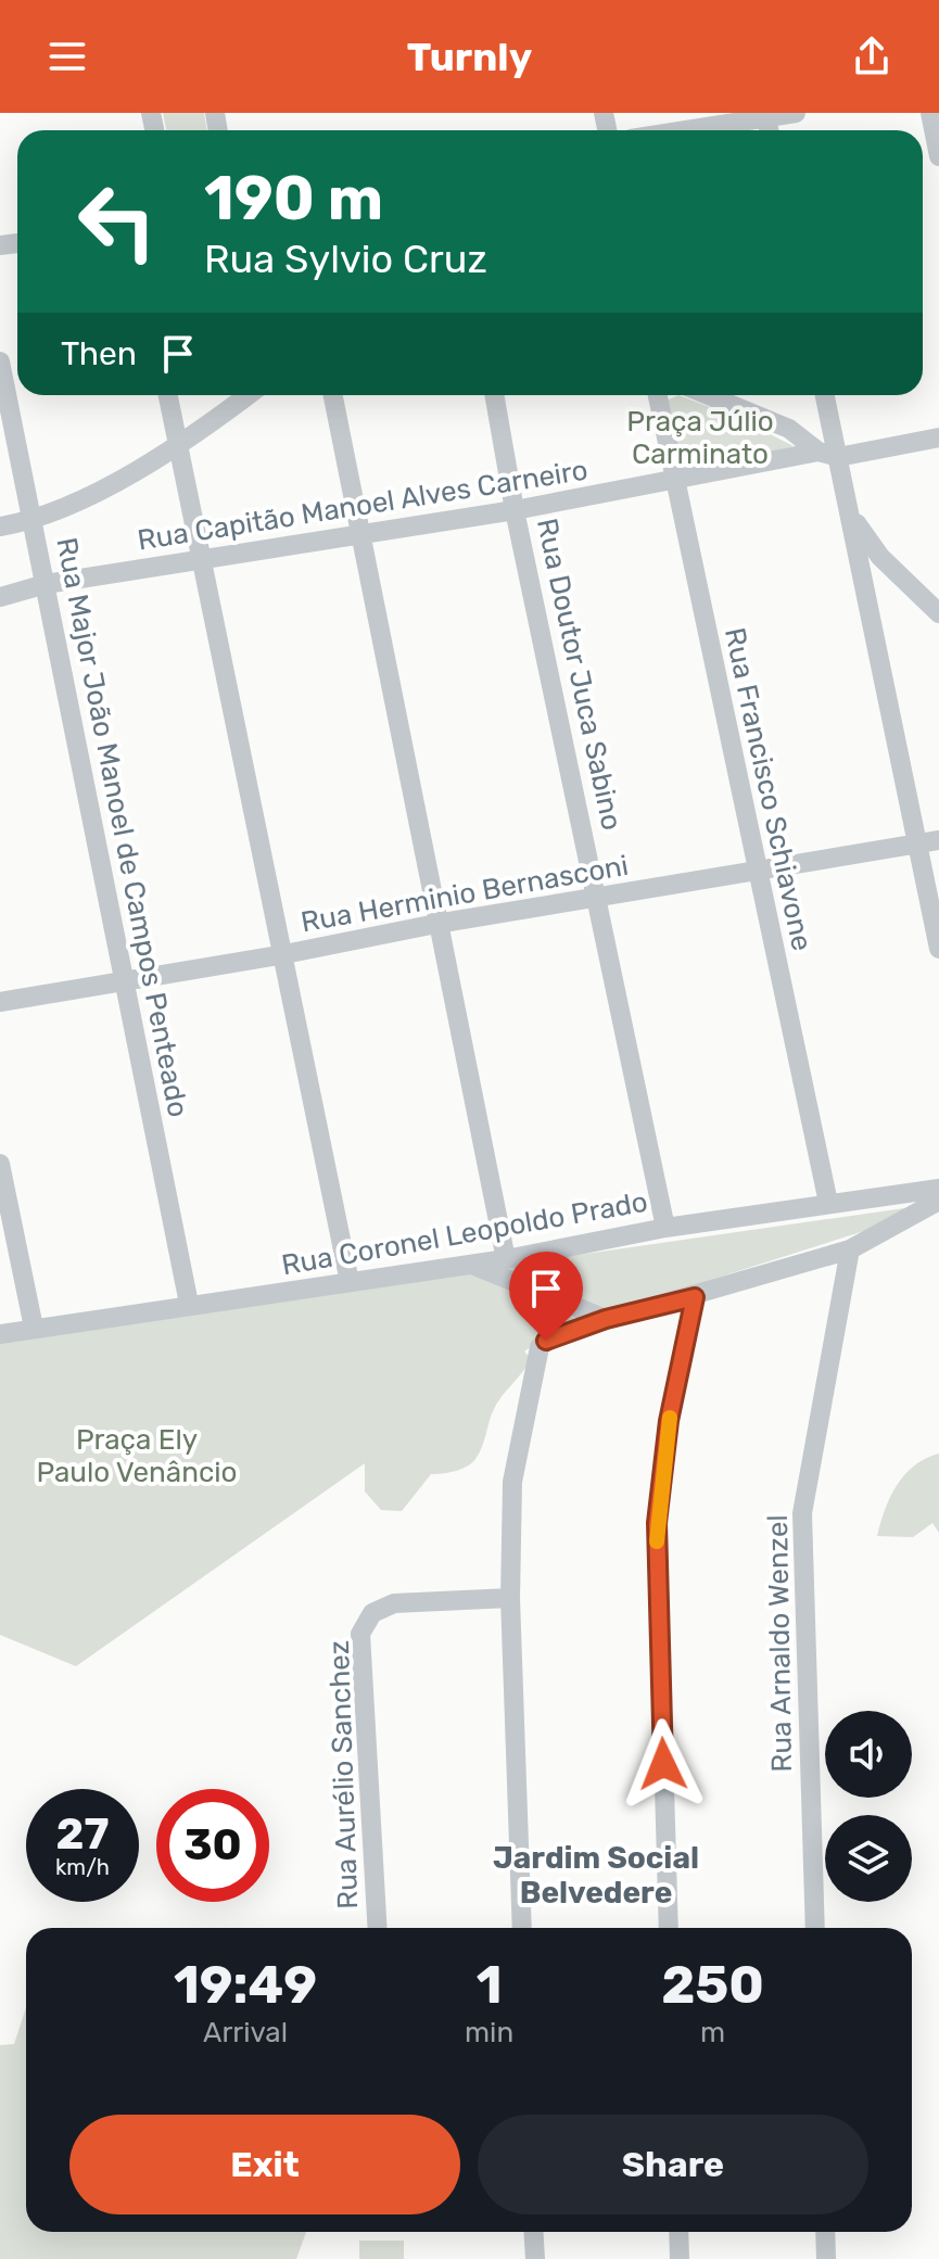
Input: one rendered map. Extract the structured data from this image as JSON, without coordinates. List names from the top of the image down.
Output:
{
  "streets": {
    "street": [
      "Rua Capitão Manoel Alves Carneiro",
      "Rua Doutor Juca Sabino",
      "Rua Francisco Schiavone",
      "Rua Major João Manoel de Campos Penteado",
      "Rua Herminio Bernasconi",
      "Rua Coronel Leopoldo Prado",
      "Rua Arnaldo Wenzel",
      "Rua Aurélio Sanchez"
    ]
  },
  "crossings": [
    ["Rua Capitão Manoel Alves Carneiro", "Rua Doutor Juca Sabino"],
    ["Rua Capitão Manoel Alves Carneiro", "Rua Francisco Schiavone"],
    ["Rua Capitão Manoel Alves Carneiro", "Rua Major João Manoel de Campos Penteado"],
    ["Rua Doutor Juca Sabino", "Rua Herminio Bernasconi"],
    ["Rua Doutor Juca Sabino", "Rua Coronel Leopoldo Prado"],
    ["Rua Francisco Schiavone", "Rua Herminio Bernasconi"],
    ["Rua Francisco Schiavone", "Rua Coronel Leopoldo Prado"],
    ["Rua Major João Manoel de Campos Penteado", "Rua Herminio Bernasconi"],
    ["Rua Major João Manoel de Campos Penteado", "Rua Coronel Leopoldo Prado"]
  ],
  "districts": ["Jardim Social Belvedere"],
  "parks": ["Praça Júlio Carminato", "Praça Ely Paulo Venâncio"],
  "page": {
    "header": "Turnly",
    "turn": ["190 m", "Rua Sylvio Cruz"],
    "then": "Then",
    "speed": "27 km/h",
    "limit": "30",
    "eta": [
      "19:49",
      "Arrival",
      "1",
      "min",
      "250",
      "m"
    ],
    "buttons": ["Exit", "Share"]
  }
}
